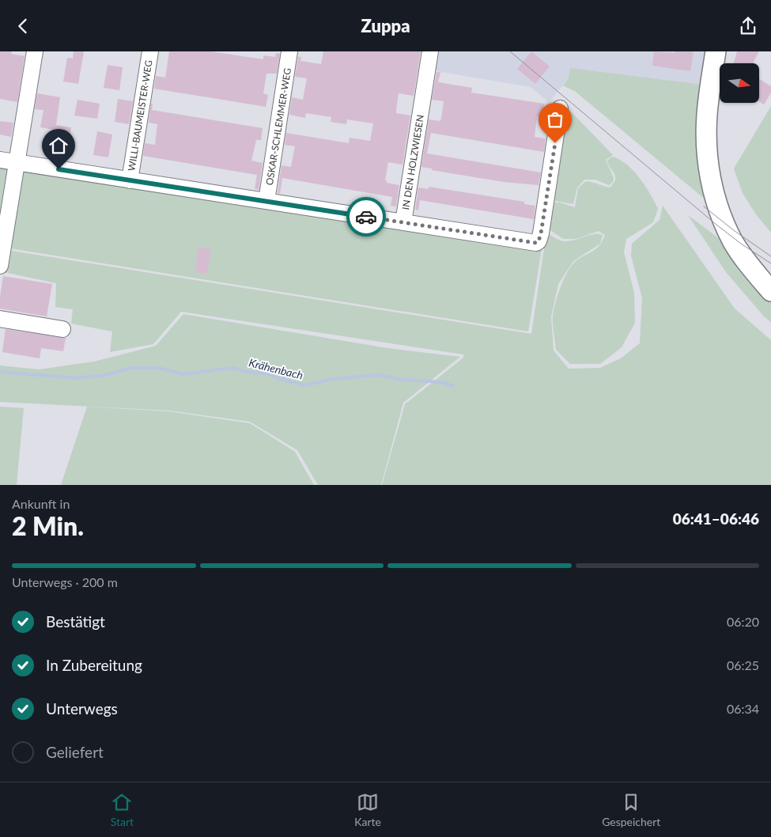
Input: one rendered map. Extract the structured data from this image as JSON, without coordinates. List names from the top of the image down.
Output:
{
  "streets": {
    "street": ["WILLI-BAUMEISTER-WEG", "OSKAR-SCHLEMMER-WEG", "IN DEN HOLZWIESEN"]
  },
  "crossings": [
    ["WILLI-BAUMEISTER-WEG", "IN DEN HOLZWIESEN"],
    ["OSKAR-SCHLEMMER-WEG", "IN DEN HOLZWIESEN"]
  ],
  "water": ["Krähenbach"],
  "north": "right",
  "page": {
    "header": "Zuppa",
    "heading": ["2 Min.", "Ankunft in", "06:41–06:46"],
    "bar": "Unterwegs · 200 m",
    "list": [
      ["Bestätigt", "06:20"],
      ["In Zubereitung", "06:25"],
      ["Unterwegs", "06:34"],
      "Geliefert"
    ],
    "tabs": ["Start", "Karte", "Gespeichert"]
  }
}
